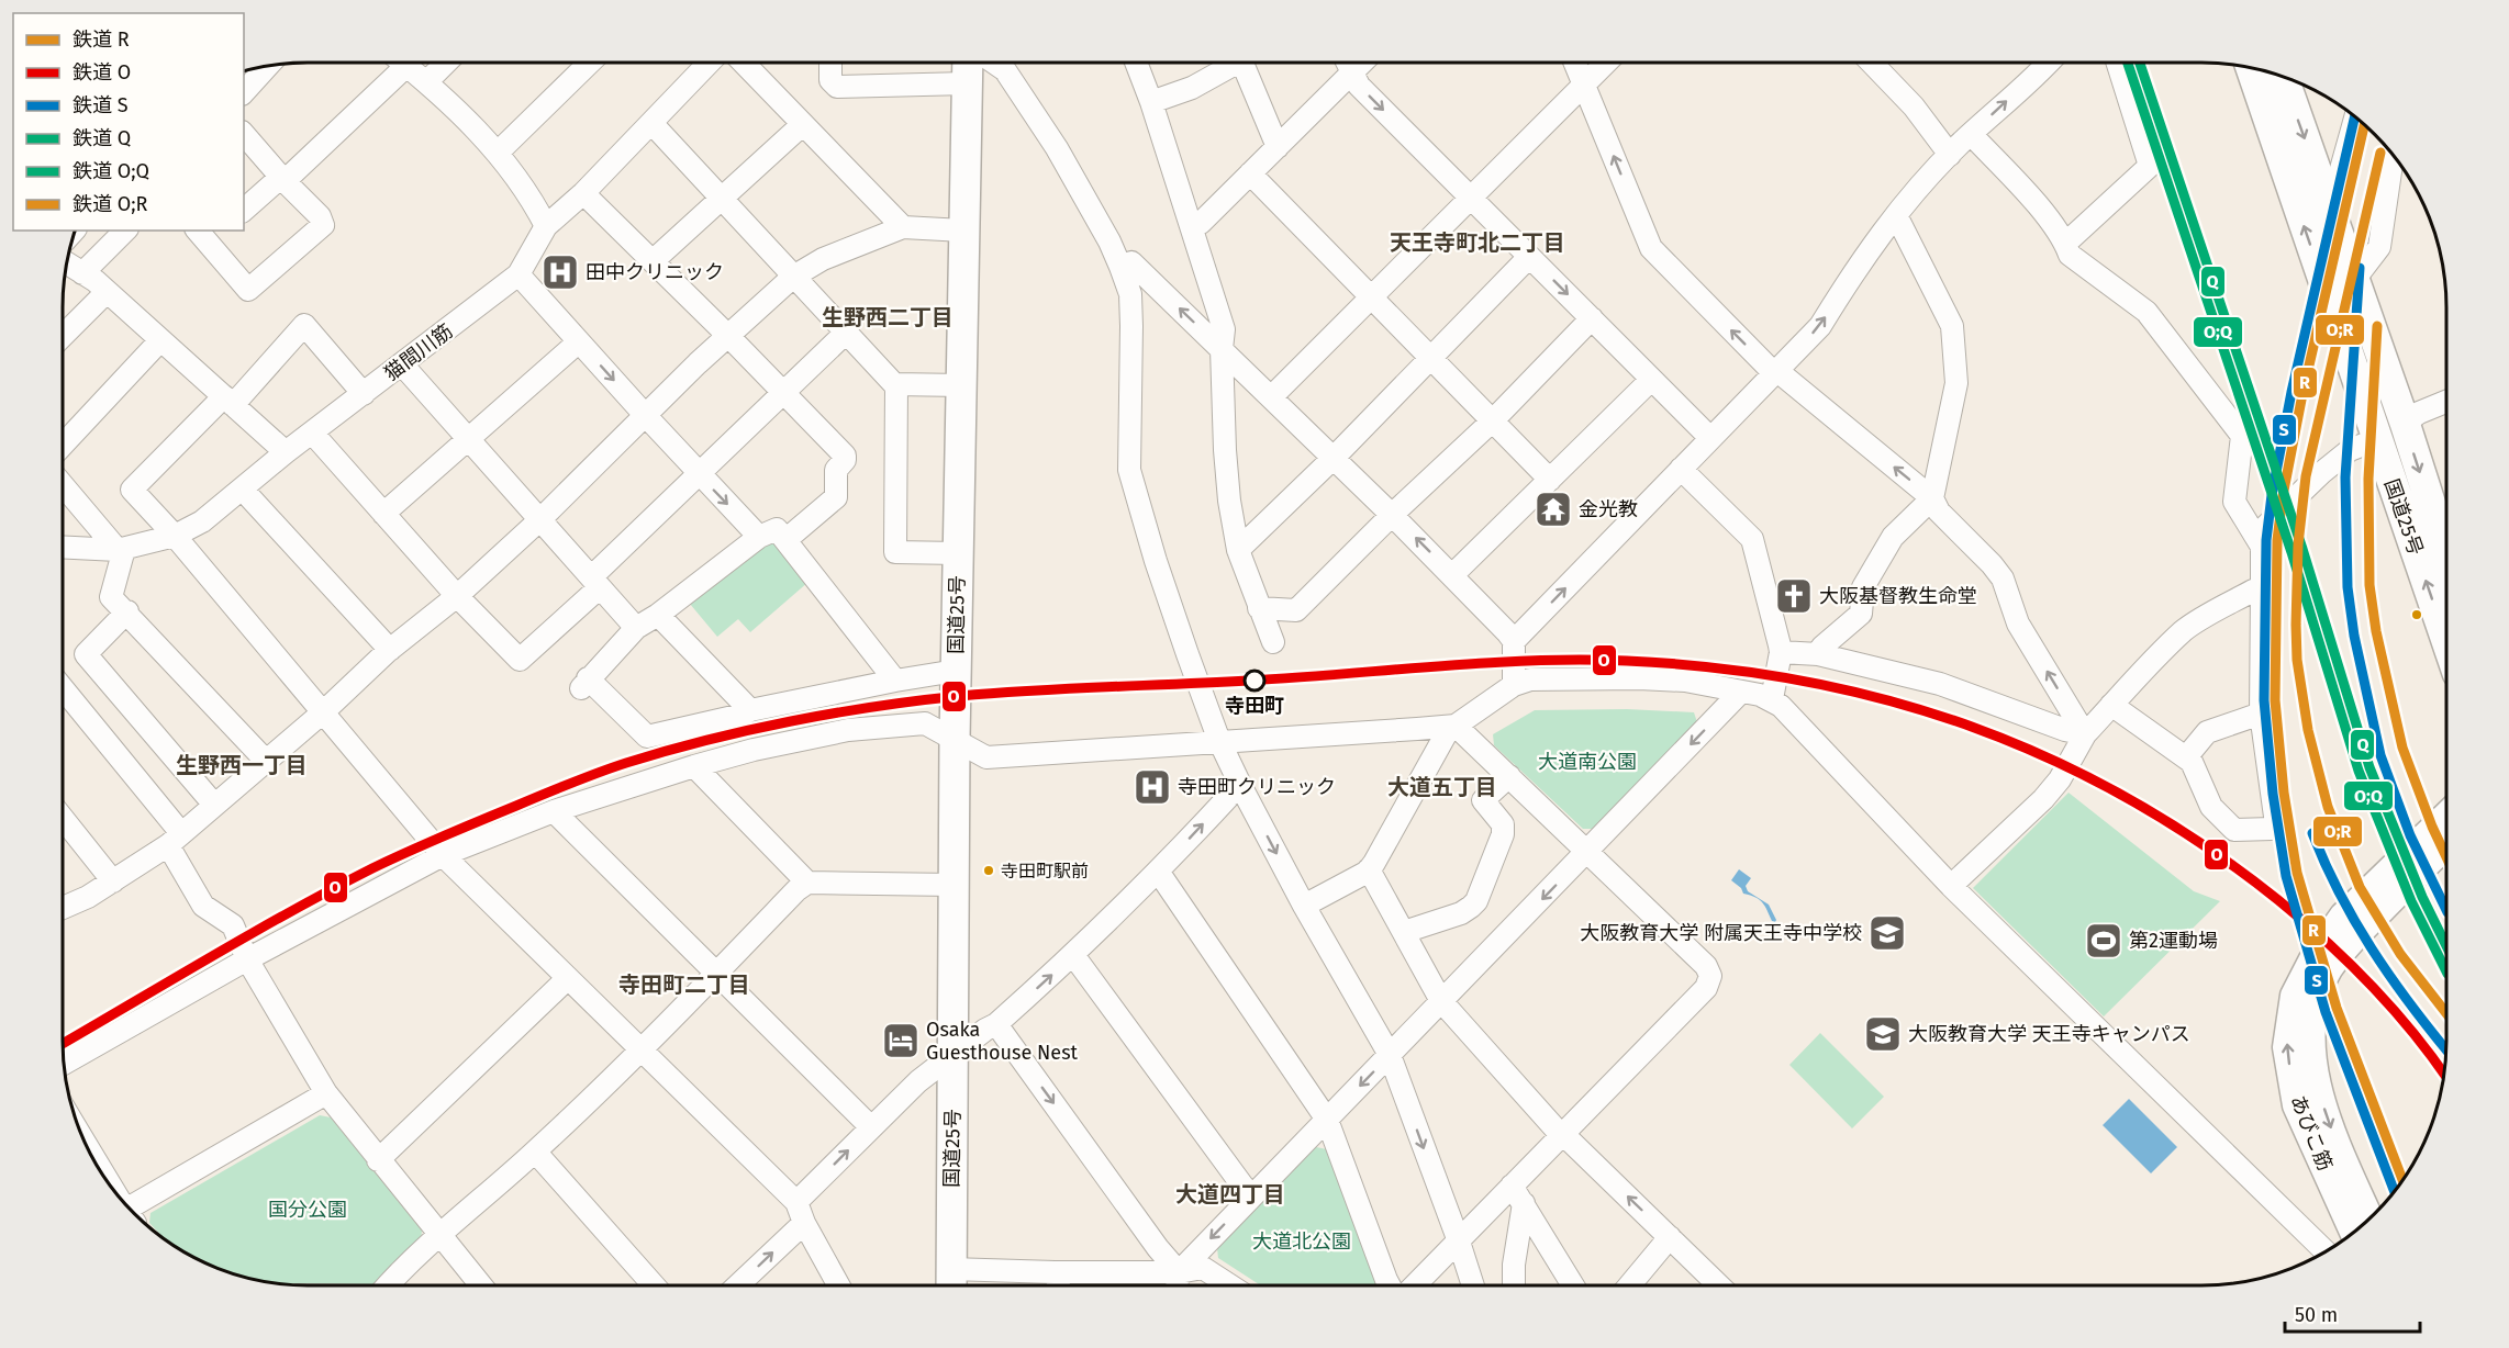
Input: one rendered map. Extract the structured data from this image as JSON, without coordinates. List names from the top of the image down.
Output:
{
  "streets": {
    "highway": ["国道25号"],
    "main road": ["あびこ筋"],
    "street": ["猫間川筋"]
  },
  "districts": [
    "天王寺町北二丁目",
    "生野西二丁目",
    "生野西一丁目",
    "大道五丁目",
    "寺田町二丁目",
    "大道四丁目"
  ],
  "parks": ["大道南公園", "国分公園", "大道北公園"],
  "places": {
    "hospital": ["田中クリニック", "寺田町クリニック"],
    "temple": ["金光教"],
    "church": ["大阪基督教生命堂"],
    "other": ["寺田町", "寺田町駅前"],
    "school or university": ["大阪教育大学 附属天王寺中学校", "大阪教育大学 天王寺キャンパス"],
    "sports": ["第2運動場"],
    "hotel": ["Osaka Guesthouse Nest"]
  },
  "lines": [
    "rail line Q",
    "rail line O;Q",
    "rail line S",
    "rail line R",
    "rail line O;R",
    "rail line O"
  ],
  "legend": [
    "鉄道 R",
    "鉄道 O",
    "鉄道 S",
    "鉄道 Q",
    "鉄道 O;Q",
    "鉄道 O;R"
  ],
  "scale_bar": "50 m"
}
